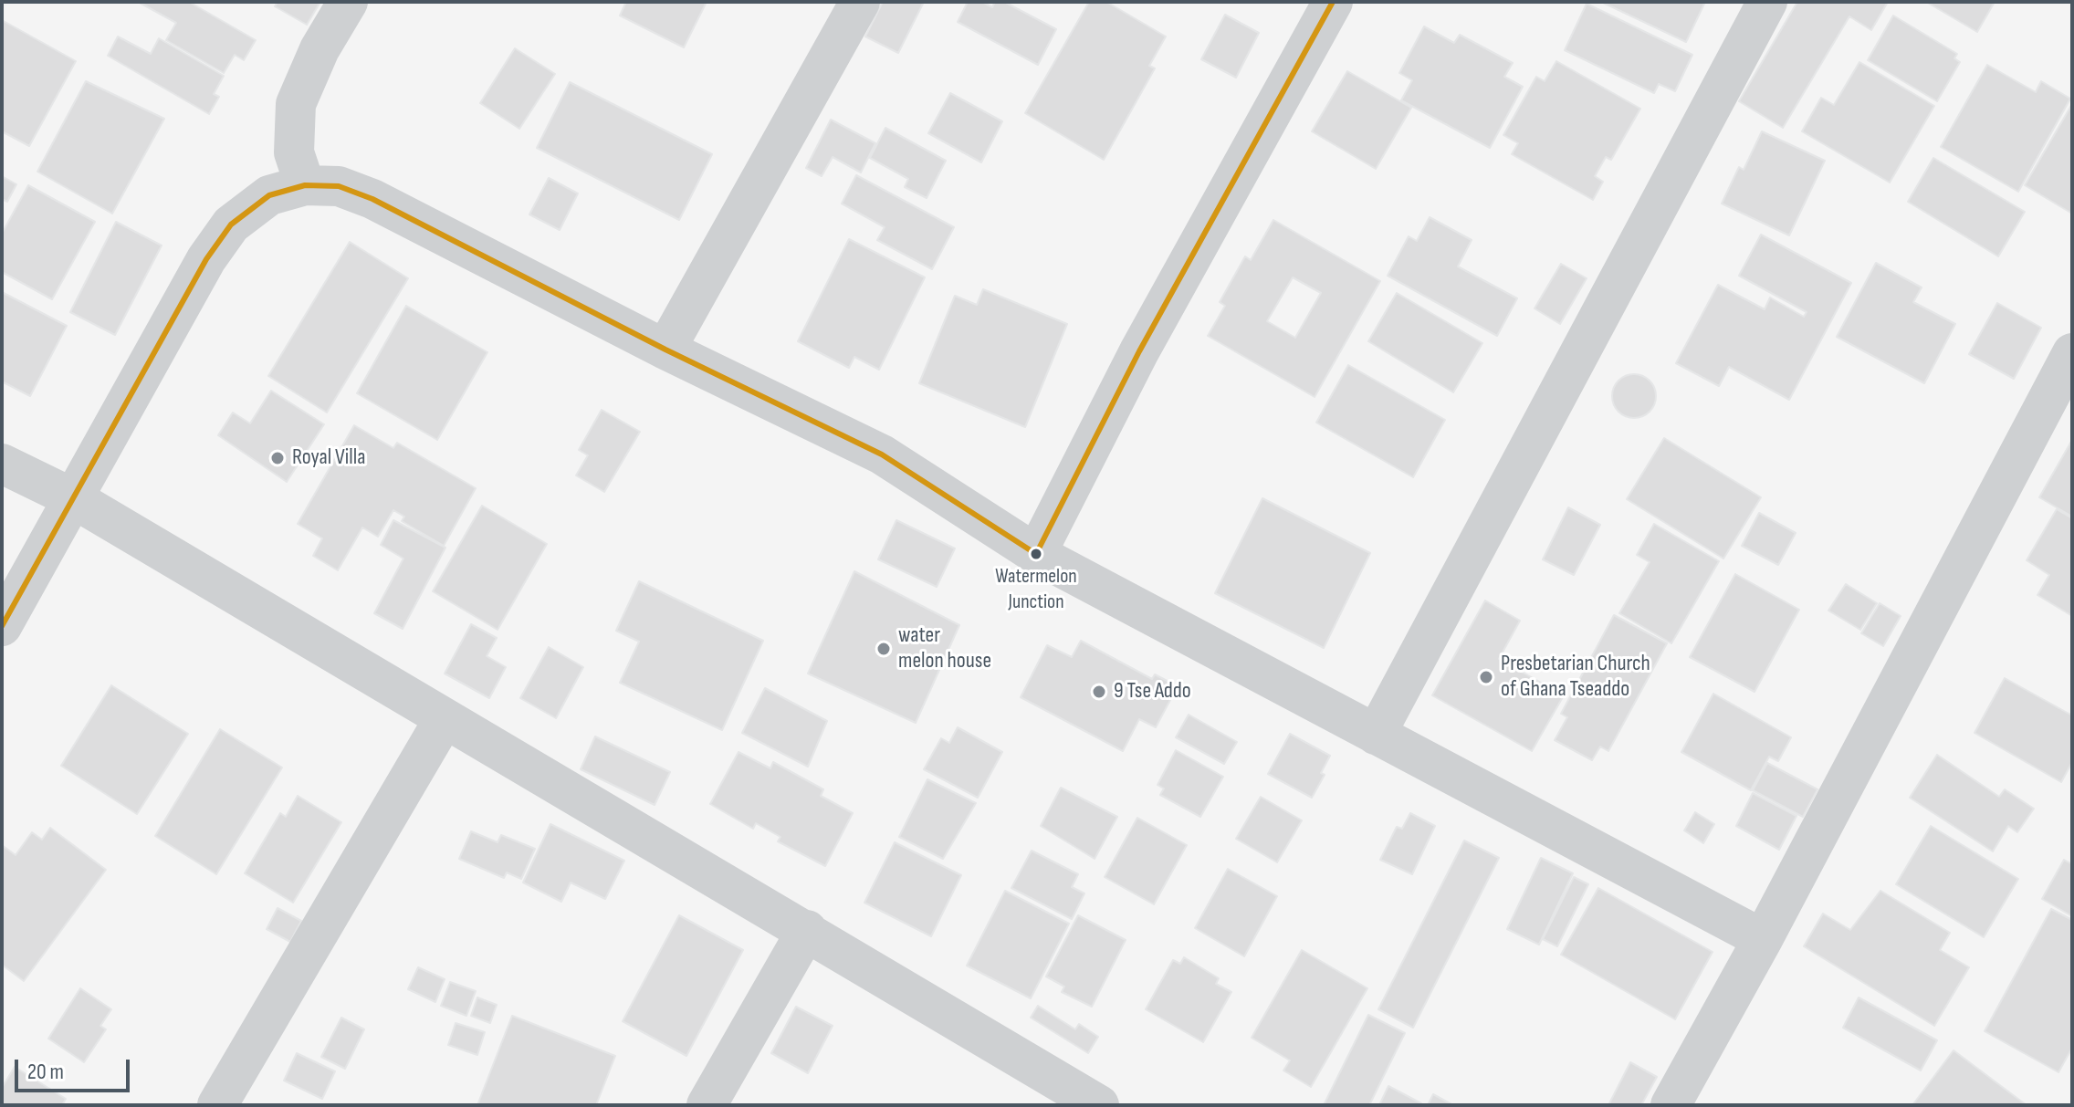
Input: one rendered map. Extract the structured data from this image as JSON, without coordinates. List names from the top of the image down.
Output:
{
  "places": [
    "Royal Villa",
    "Watermelon Junction",
    "water melon house",
    "Presbetarian Church of Ghana Tseaddo",
    "9 Tse Addo"
  ],
  "scale_bar": "20 m"
}
